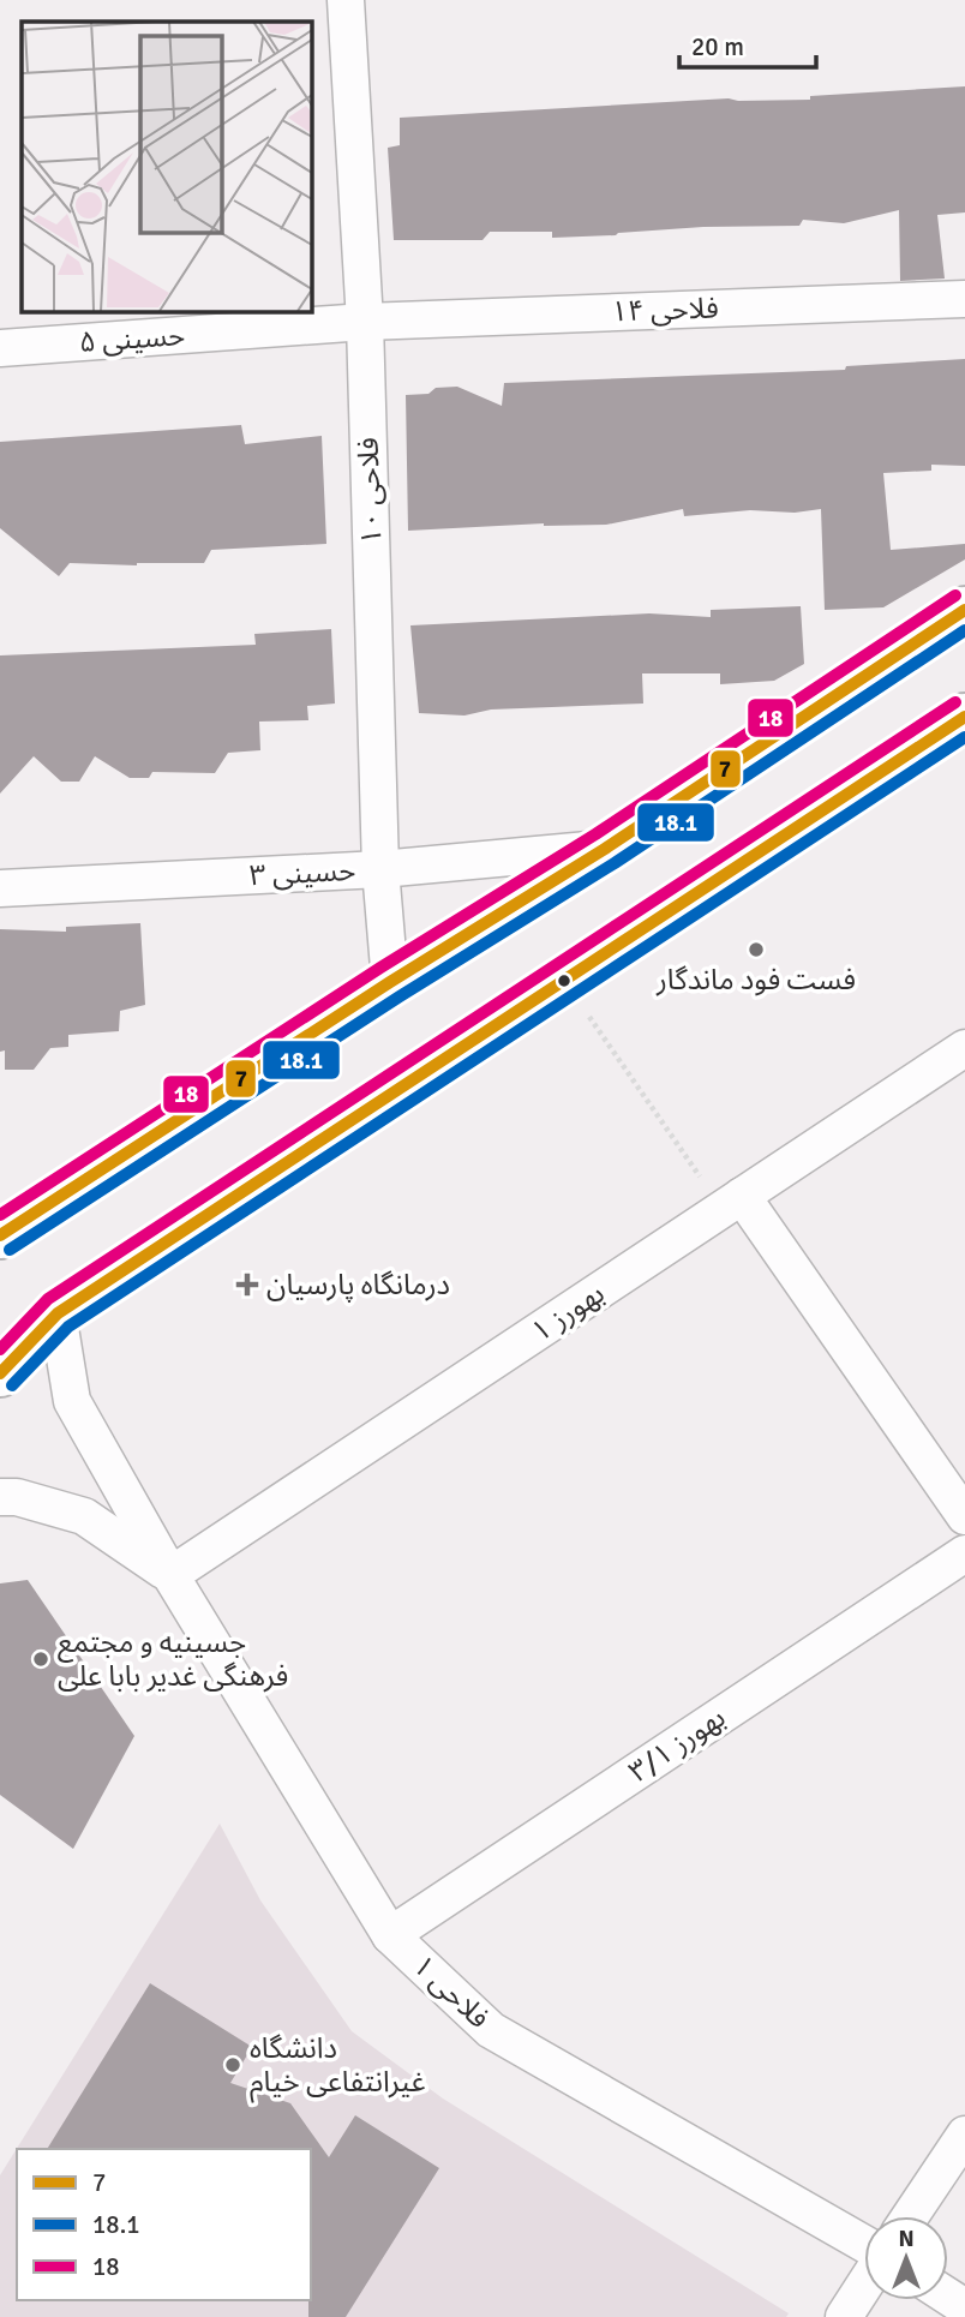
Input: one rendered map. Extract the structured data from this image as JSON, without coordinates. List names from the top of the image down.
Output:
{
  "streets": {
    "street": [
      "فلاحی ۱۴",
      "حسینی ۵",
      "فلاحی ۱۰",
      "حسینی ۳",
      "بهورز ۱",
      "بهورز ۳/۱",
      "فلاحی ۱"
    ]
  },
  "crossings": [
    ["فلاحی ۱۴", "حسینی ۵"],
    ["فلاحی ۱۴", "فلاحی ۱۰"],
    ["حسینی ۵", "فلاحی ۱۰"],
    ["فلاحی ۱۰", "حسینی ۳"],
    ["بهورز ۱", "فلاحی ۱"],
    ["بهورز ۳/۱", "فلاحی ۱"]
  ],
  "places": {
    "other": ["فست فود ماندگار", "جسینیه و مجتمع فرهنگی غدیر بابا علی", "دانشگاه غیرانتفاعی خیام"],
    "health": ["درمانگاه پارسیان"]
  },
  "lines": ["transit line 18", "transit line 7", "transit line 18.1"],
  "legend": ["7", "18.1", "18"],
  "scale_bar": "20 m",
  "north": "top"
}
